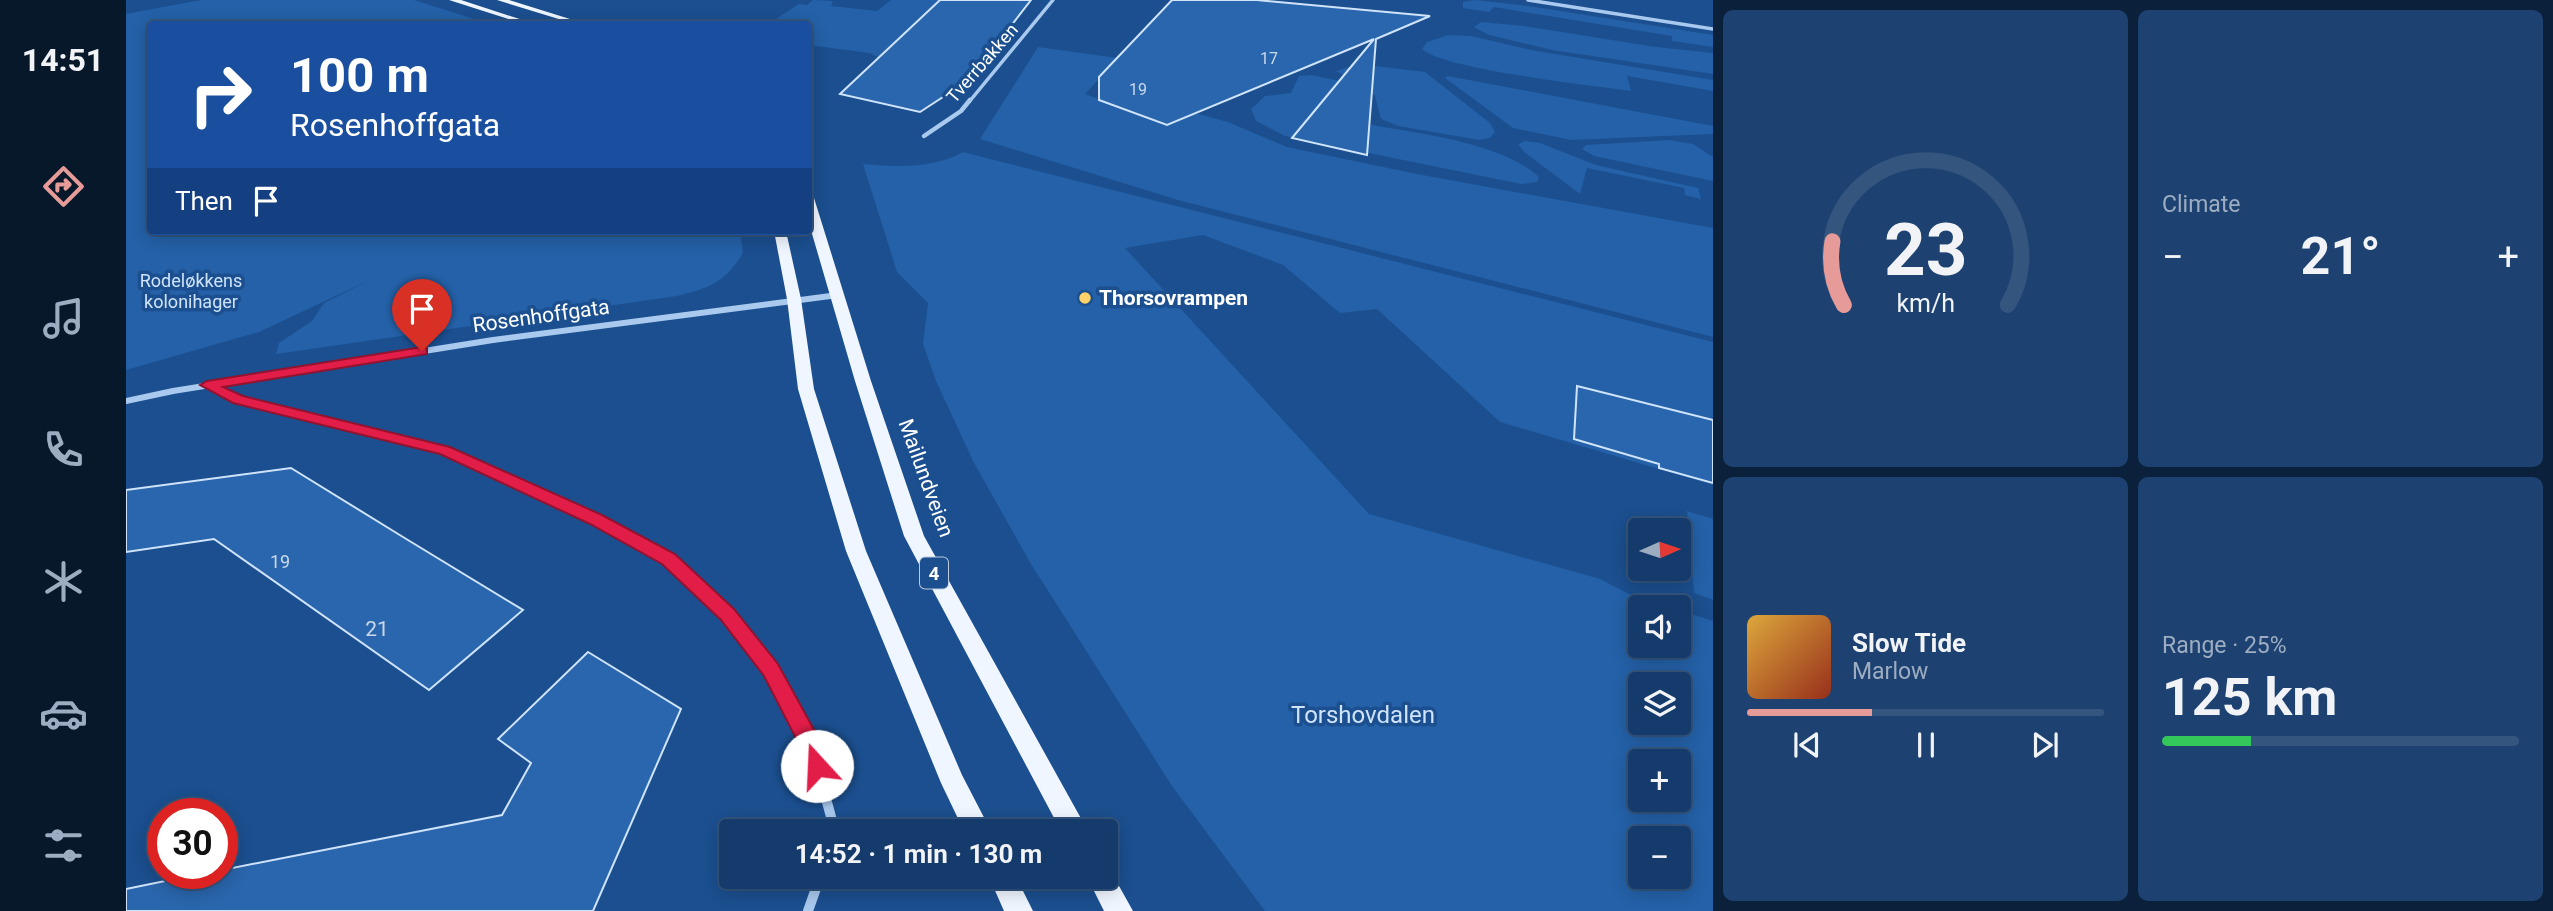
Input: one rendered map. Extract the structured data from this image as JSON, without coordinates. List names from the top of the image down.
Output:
{
  "streets": {
    "main road": ["Mailundveien", "4"],
    "street": ["Tverrbakken", "Rosenhoffgata"]
  },
  "crossings": [
    ["Rosenhoffgata", "Mailundveien"]
  ],
  "parks": ["Rodeløkkens kolonihager", "Torshovdalen"],
  "places": ["Thorsovrampen"],
  "house_numbers": [
    "17",
    "19",
    "19",
    "21"
  ],
  "north": "right",
  "page": {
    "tabs": "14:51",
    "tile": [
      "Climate",
      ["Range · 25%", "125 km"]
    ],
    "turn": ["100 m", "Rosenhoffgata"],
    "then": "Then",
    "heat": ["−", "21°", "+"],
    "map_buttons": ["+", "−"],
    "song": ["Slow Tide", "Marlow"],
    "limit": "30",
    "trip": "14:52 · 1 min · 130 m",
    "gauge": ["23", "km/h"]
  }
}
